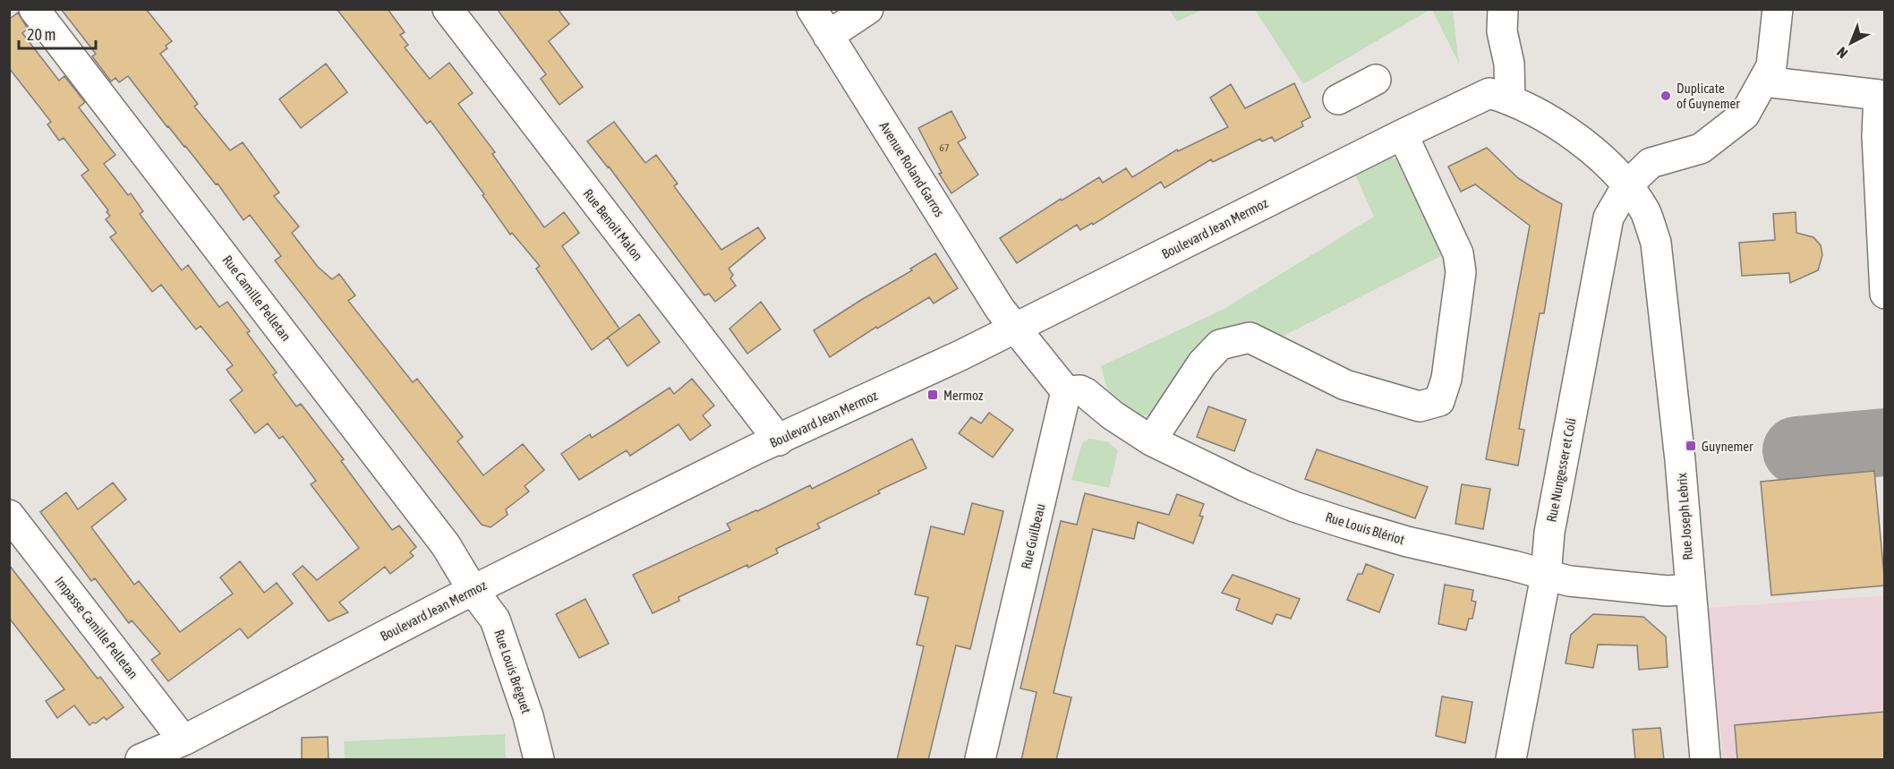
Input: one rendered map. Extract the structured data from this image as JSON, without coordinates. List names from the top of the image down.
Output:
{
  "streets": {
    "street": [
      "Avenue Roland Garros",
      "Rue Benoit Malon",
      "Boulevard Jean Mermoz",
      "Rue Camille Pelletan",
      "Rue Nungesser et Coli",
      "Rue Joseph Lebrix",
      "Rue Louis Blériot",
      "Rue Guilbeau",
      "Impasse Camille Pelletan",
      "Rue Louis Bréguet"
    ]
  },
  "crossings": [
    ["Avenue Roland Garros", "Boulevard Jean Mermoz"],
    ["Rue Benoit Malon", "Boulevard Jean Mermoz"],
    ["Boulevard Jean Mermoz", "Rue Camille Pelletan"],
    ["Boulevard Jean Mermoz", "Rue Joseph Lebrix"],
    ["Boulevard Jean Mermoz", "Impasse Camille Pelletan"],
    ["Boulevard Jean Mermoz", "Rue Louis Bréguet"],
    ["Rue Camille Pelletan", "Rue Louis Bréguet"],
    ["Rue Nungesser et Coli", "Rue Joseph Lebrix"],
    ["Rue Nungesser et Coli", "Rue Louis Blériot"],
    ["Rue Joseph Lebrix", "Rue Louis Blériot"],
    ["Rue Louis Blériot", "Rue Guilbeau"]
  ],
  "places": {
    "other": ["Duplicate of Guynemer"],
    "transit": ["Mermoz", "Guynemer"]
  },
  "house_numbers": ["67"],
  "scale_bar": "20 m",
  "north": "bottom left"
}
